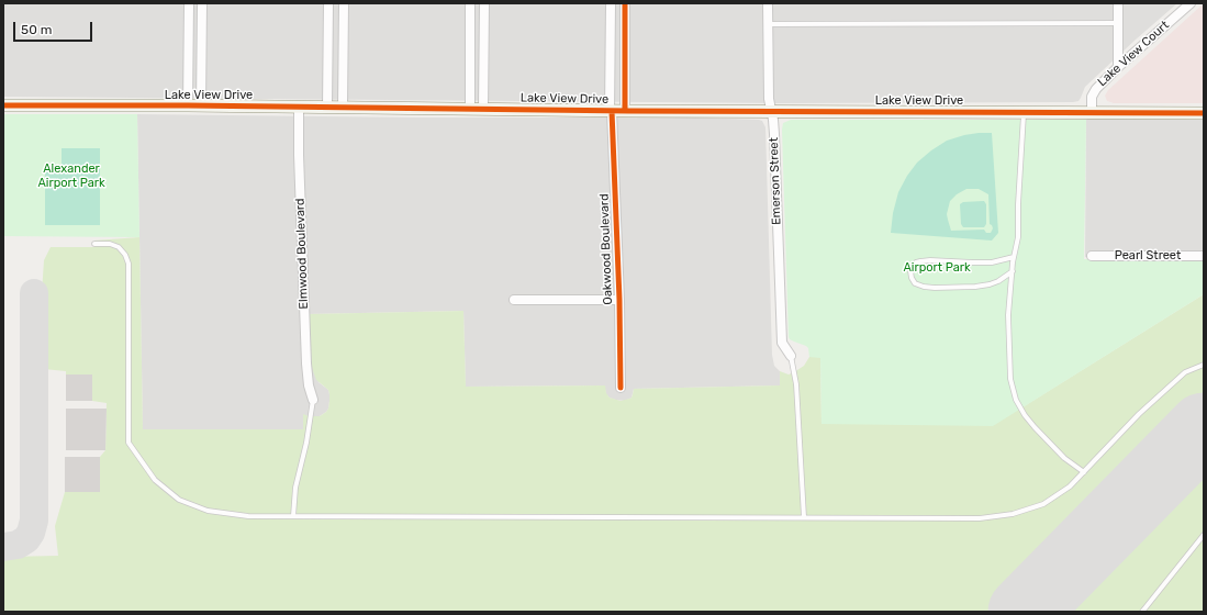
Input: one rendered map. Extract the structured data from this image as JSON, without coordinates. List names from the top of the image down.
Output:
{
  "streets": {
    "street": [
      "Lake View Court",
      "Lake View Drive",
      "Emerson Street",
      "Oakwood Boulevard",
      "Elmwood Boulevard",
      "Pearl Street"
    ]
  },
  "crossings": [
    ["Lake View Court", "Lake View Drive"],
    ["Lake View Drive", "Emerson Street"],
    ["Lake View Drive", "Oakwood Boulevard"],
    ["Lake View Drive", "Elmwood Boulevard"]
  ],
  "parks": ["Alexander Airport Park", "Airport Park"],
  "scale_bar": "50 m"
}
